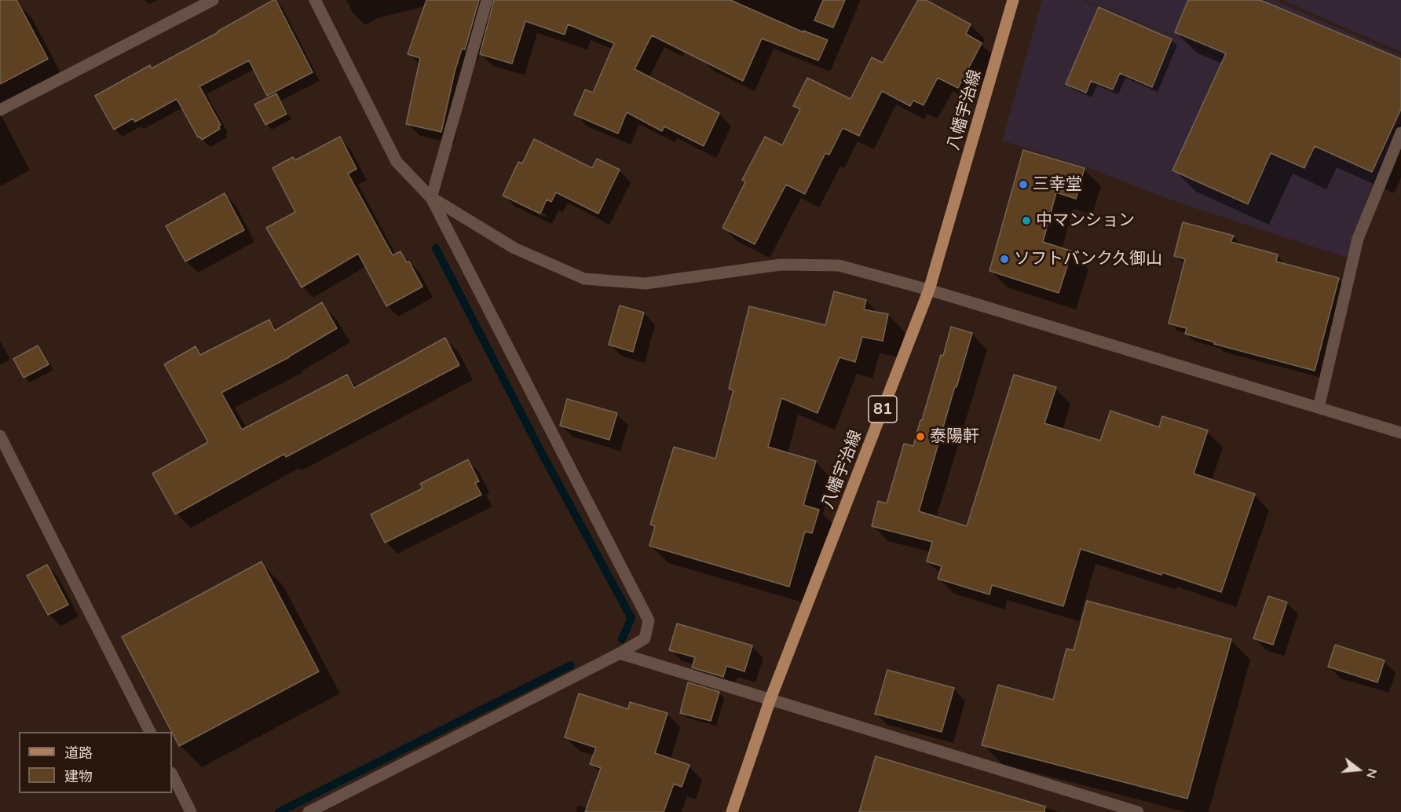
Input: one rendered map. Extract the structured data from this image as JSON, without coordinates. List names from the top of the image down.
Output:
{
  "streets": {
    "main road": ["八幡宇治線", "81"]
  },
  "places": [
    "三幸堂",
    "中マンション",
    "ソフトバンク久御山",
    "泰陽軒"
  ],
  "legend": ["道路", "建物"],
  "north": "right"
}
